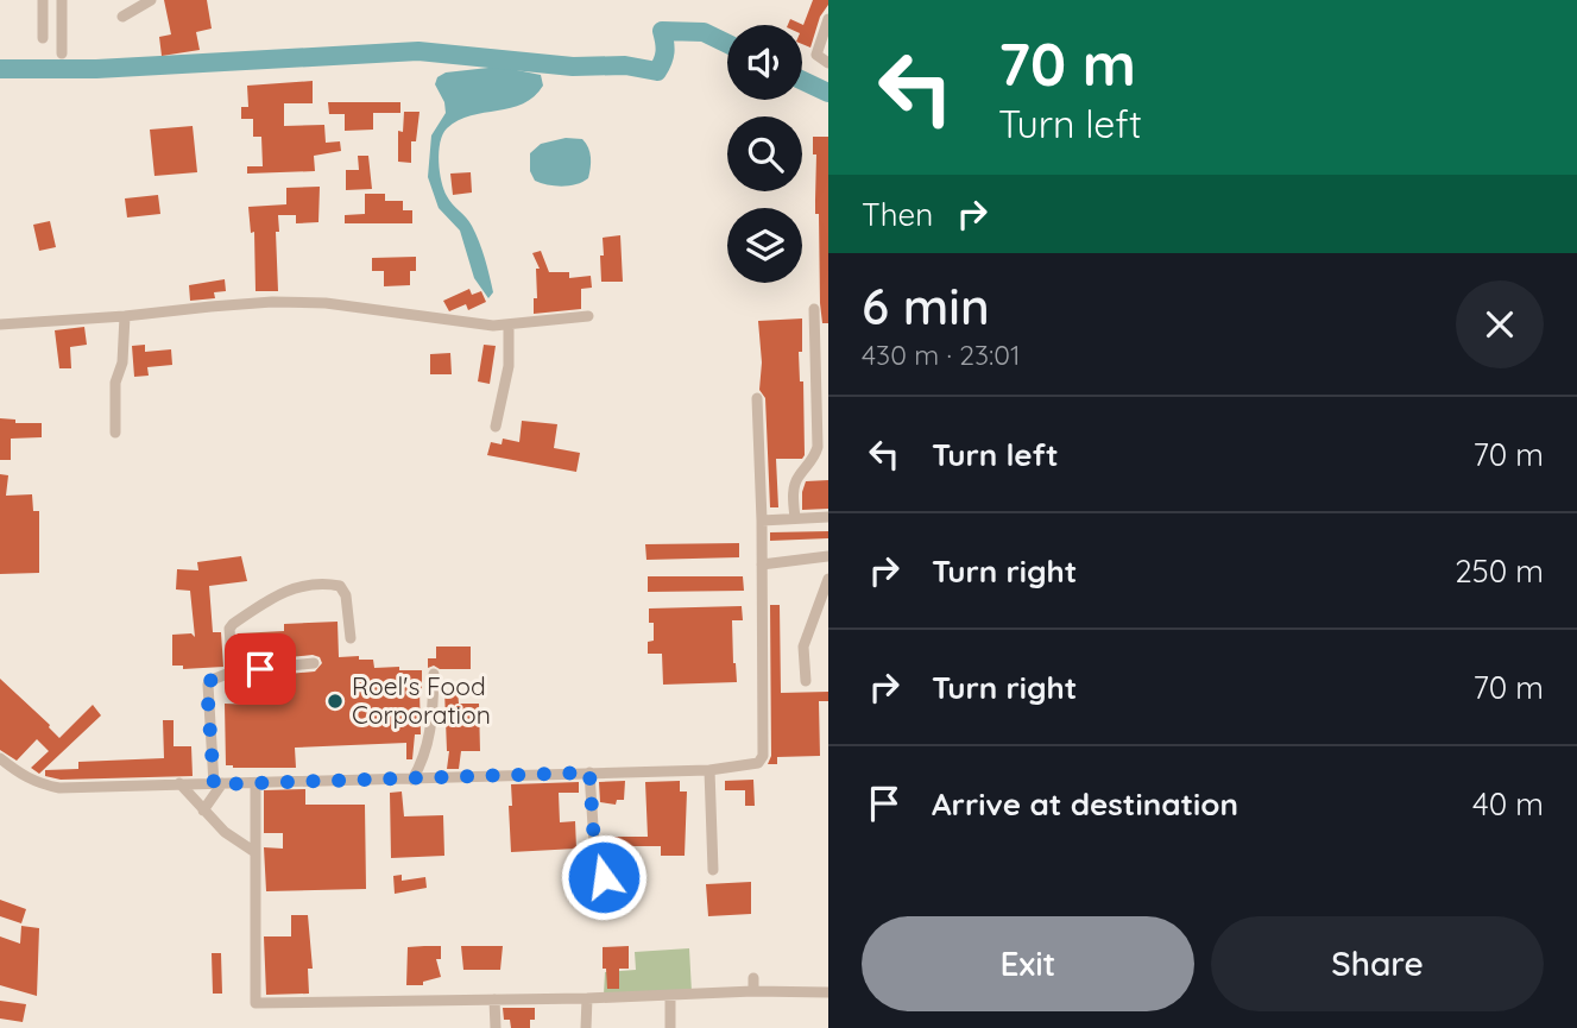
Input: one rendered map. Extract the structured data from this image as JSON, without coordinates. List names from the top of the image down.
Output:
{
  "places": ["Roel's Food Corporation"],
  "page": {
    "turn": ["70 m", "Turn left"],
    "then": "Then",
    "heading": ["6 min", "430 m · 23:01"],
    "list": [
      {
        "name": "Turn left",
        "value": "70 m"
      },
      {
        "name": "Turn right",
        "value": "250 m"
      },
      {
        "name": "Turn right",
        "value": "70 m"
      },
      {
        "name": "Arrive at destination",
        "value": "40 m"
      }
    ],
    "buttons": ["Exit", "Share"]
  }
}
